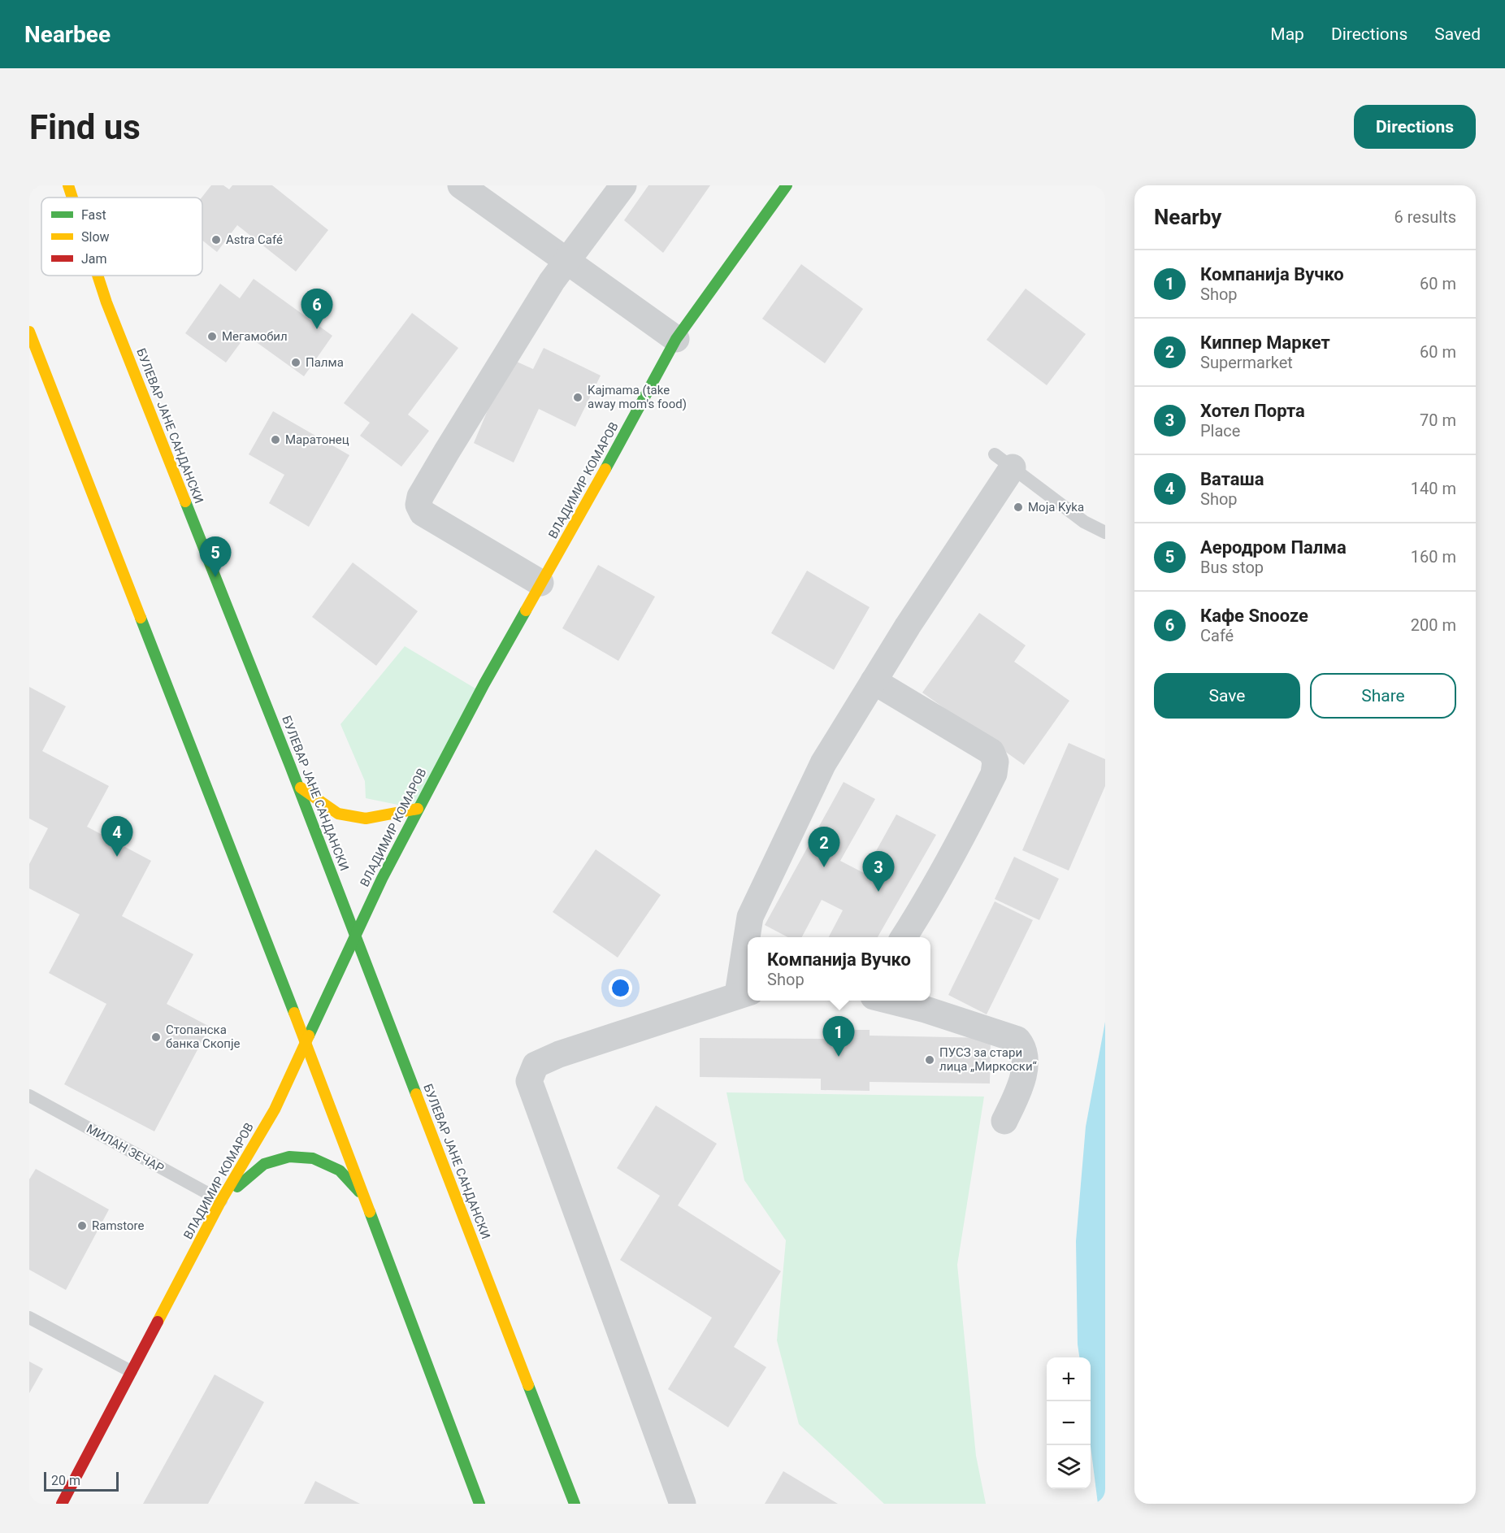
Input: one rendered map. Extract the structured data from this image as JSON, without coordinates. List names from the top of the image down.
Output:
{
  "streets": {
    "street": ["БУЛЕВАР ЈАНЕ САНДАНСКИ", "ВЛАДИМИР КОМАРОВ"],
    "lane": ["МИЛАН ЗЕЧАР"]
  },
  "crossings": [
    ["БУЛЕВАР ЈАНЕ САНДАНСКИ", "ВЛАДИМИР КОМАРОВ"],
    ["ВЛАДИМИР КОМАРОВ", "МИЛАН ЗЕЧАР"]
  ],
  "places": [
    "Astra Café",
    "Мегамобил",
    "Палма",
    "Kajmama (take away mom's food)",
    "Маратонец",
    "Moja Kyka",
    "Стопанска банка Скопје",
    "ПУСЗ за стари лица „Миркоски“",
    "Ramstore"
  ],
  "legend": ["Fast", "Slow", "Jam"],
  "scale_bar": "20 m",
  "page": {
    "header": "Nearbee",
    "nav": ["Map", "Directions", "Saved"],
    "buttons": [
      "Directions",
      ["Save", "Share"]
    ],
    "title": "Find us",
    "heading": ["Nearby", "6 results"],
    "list": [
      {
        "mark": "1",
        "name": "Компанија Вучко",
        "note": "Shop",
        "value": "60 m"
      },
      {
        "mark": "2",
        "name": "Киппер Маркет",
        "note": "Supermarket",
        "value": "60 m"
      },
      {
        "mark": "3",
        "name": "Хотел Порта",
        "note": "Place",
        "value": "70 m"
      },
      {
        "mark": "4",
        "name": "Ваташа",
        "note": "Shop",
        "value": "140 m"
      },
      {
        "mark": "5",
        "name": "Аеродром Палма",
        "note": "Bus stop",
        "value": "160 m"
      },
      {
        "mark": "6",
        "name": "Кафе Snooze",
        "note": "Café",
        "value": "200 m"
      }
    ],
    "pins": [
      "6",
      "5",
      "4",
      "2",
      "3",
      "1"
    ],
    "popup": ["Компанија Вучко", "Shop"],
    "map_buttons": ["+", "−"],
    "scale": "20 m"
  }
}
